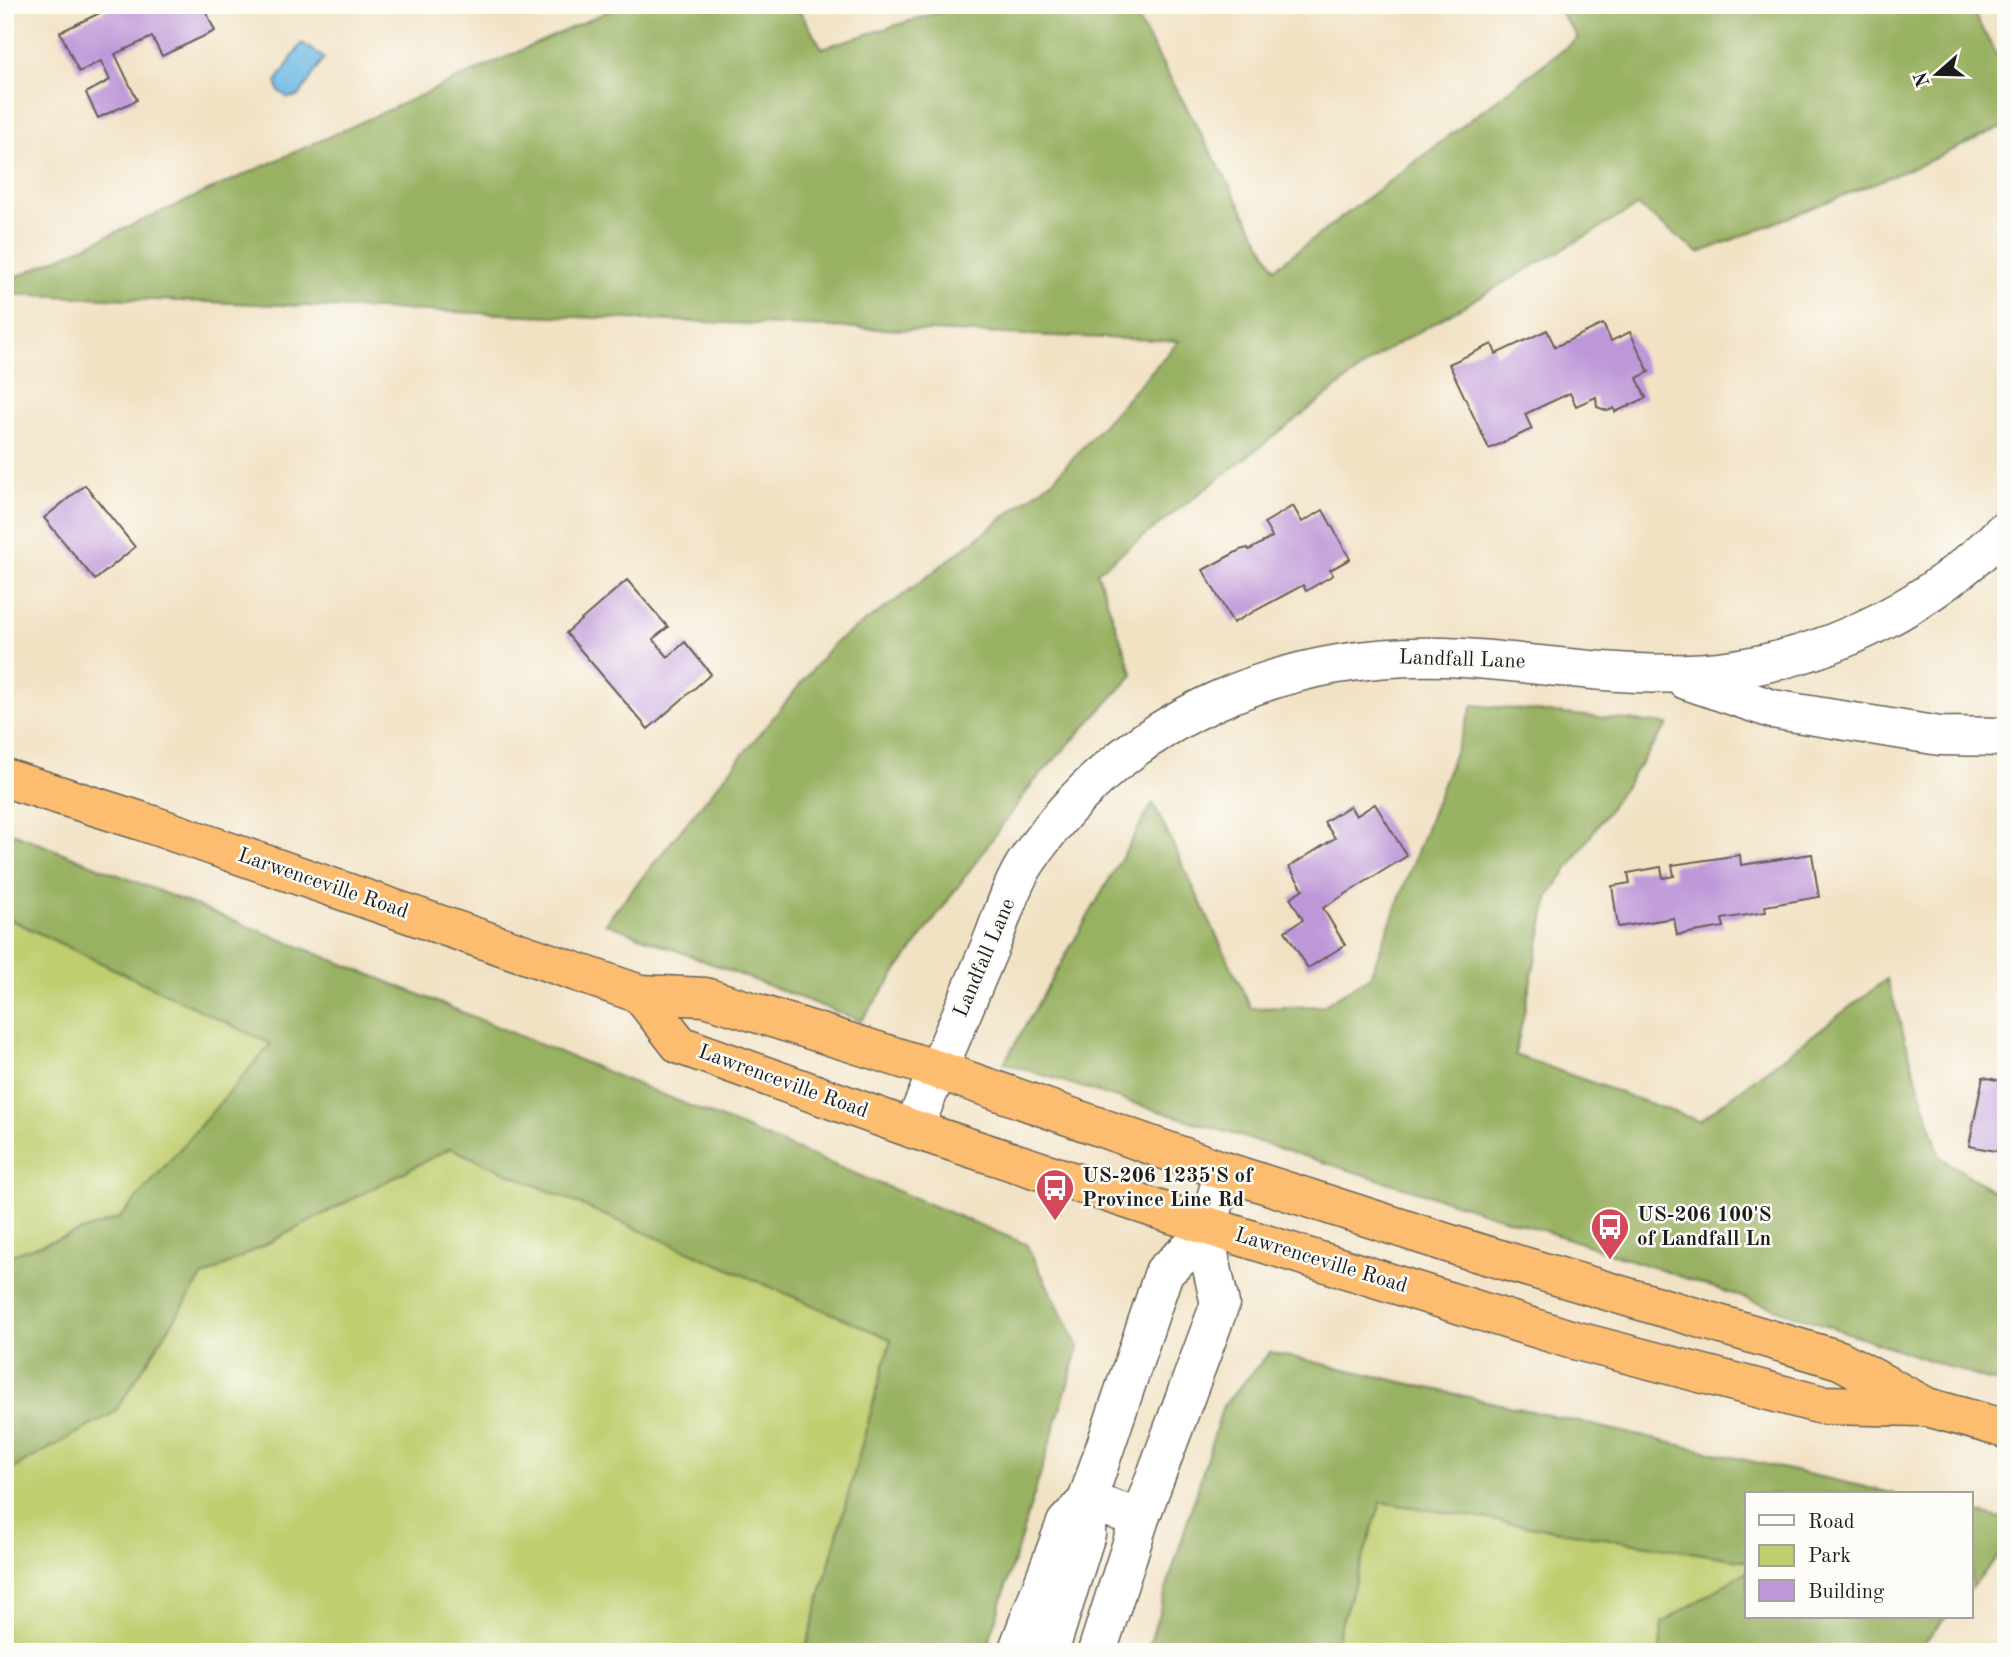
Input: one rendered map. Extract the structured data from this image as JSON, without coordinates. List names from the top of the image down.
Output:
{
  "streets": {
    "highway": ["Larwenceville Road", "Lawrenceville Road"],
    "street": ["Landfall Lane"]
  },
  "crossings": [
    ["Landfall Lane", "Lawrenceville Road"],
    ["Larwenceville Road", "Lawrenceville Road"]
  ],
  "places": {
    "bus stop": ["US-206 1235'S of Province Line Rd", "US-206 100'S of Landfall Ln"]
  },
  "legend": ["Road", "Park", "Building"],
  "north": "left"
}
